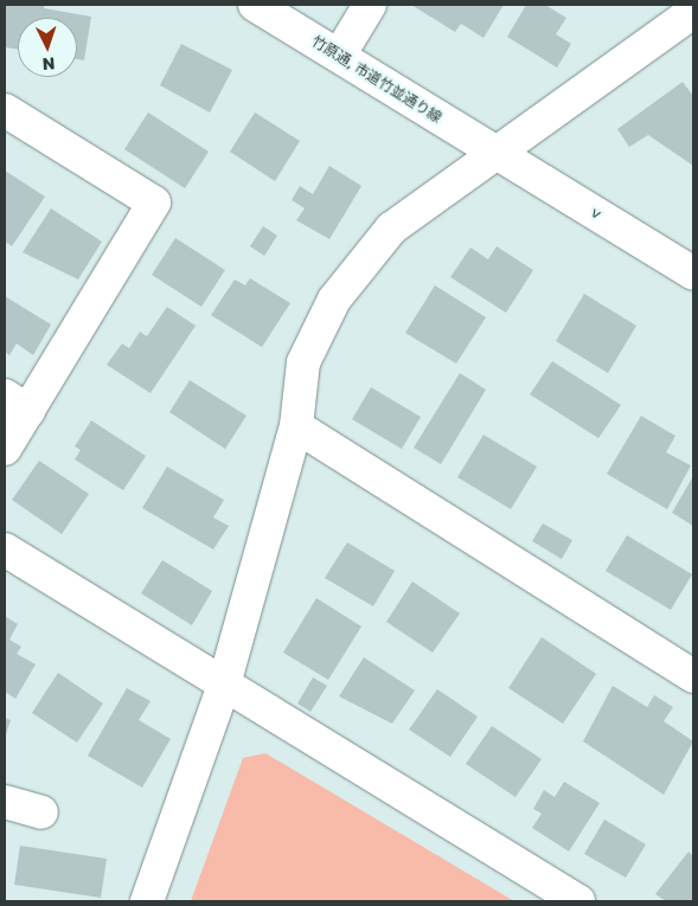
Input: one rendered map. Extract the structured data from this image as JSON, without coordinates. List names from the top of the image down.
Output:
{
  "streets": {
    "street": ["竹原通, 市道竹並通り線", "ｖ"]
  },
  "crossings": [
    ["竹原通, 市道竹並通り線", "ｖ"]
  ],
  "north": "bottom"
}
